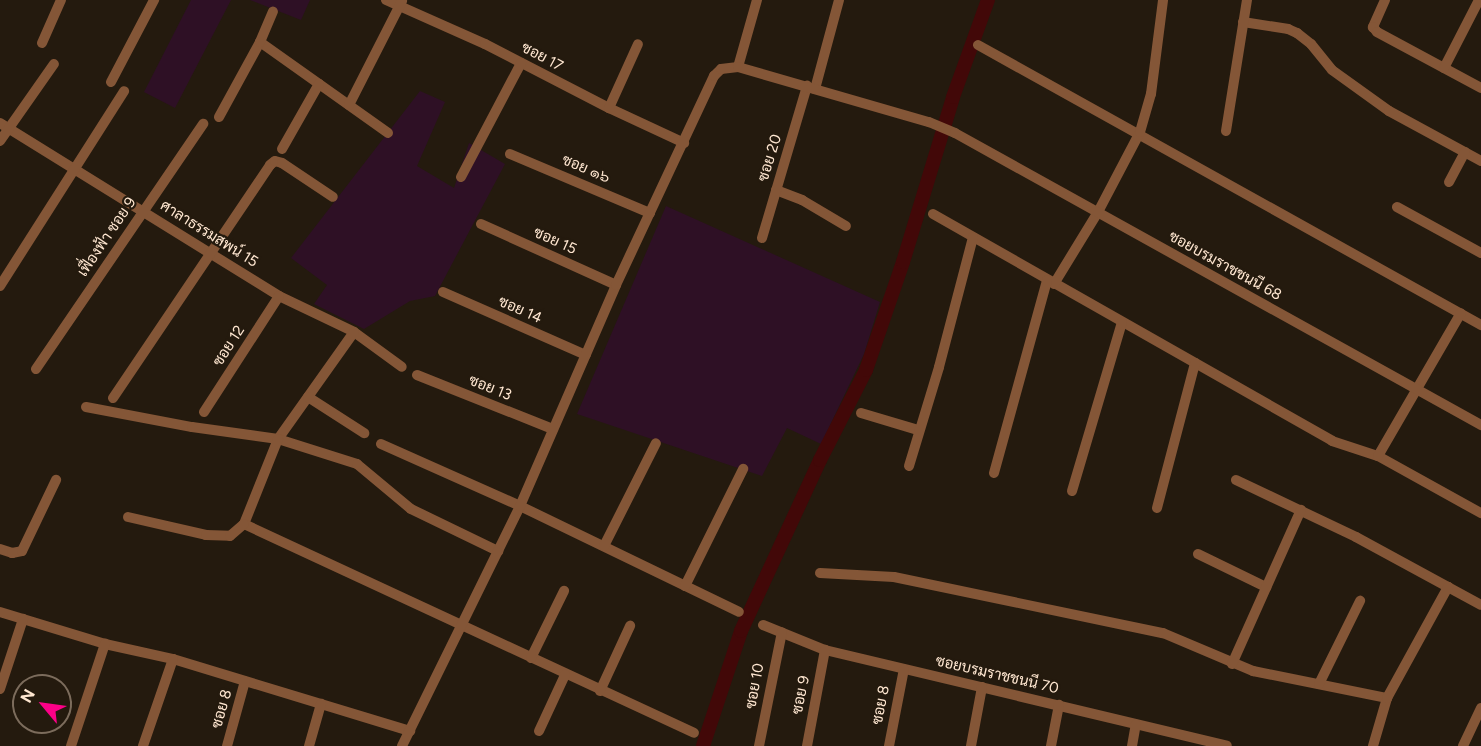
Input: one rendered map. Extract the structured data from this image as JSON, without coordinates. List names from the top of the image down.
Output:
{
  "streets": {
    "street": [
      "ซอย 17",
      "ซอย 20",
      "ซอย ๑๖",
      "ศาลาธรรมสพน์ 15",
      "เฟื่องฟ้า ซอย 9",
      "ซอย 15",
      "ซอยบรมราชชนนี 68",
      "ซอย 14",
      "ซอย 12",
      "ซอย 13",
      "ซอยบรมราชชนนี 70",
      "ซอย 10",
      "ซอย 9",
      "ซอย 8"
    ]
  },
  "crossings": [
    ["ซอย 20", "ซอยบรมราชชนนี 68"],
    ["ศาลาธรรมสพน์ 15", "เฟื่องฟ้า ซอย 9"],
    ["ศาลาธรรมสพน์ 15", "ซอย 12"],
    ["ซอยบรมราชชนนี 70", "ซอย 10"],
    ["ซอยบรมราชชนนี 70", "ซอย 9"],
    ["ซอยบรมราชชนนี 70", "ซอย 8"]
  ],
  "north": "top left"
}
